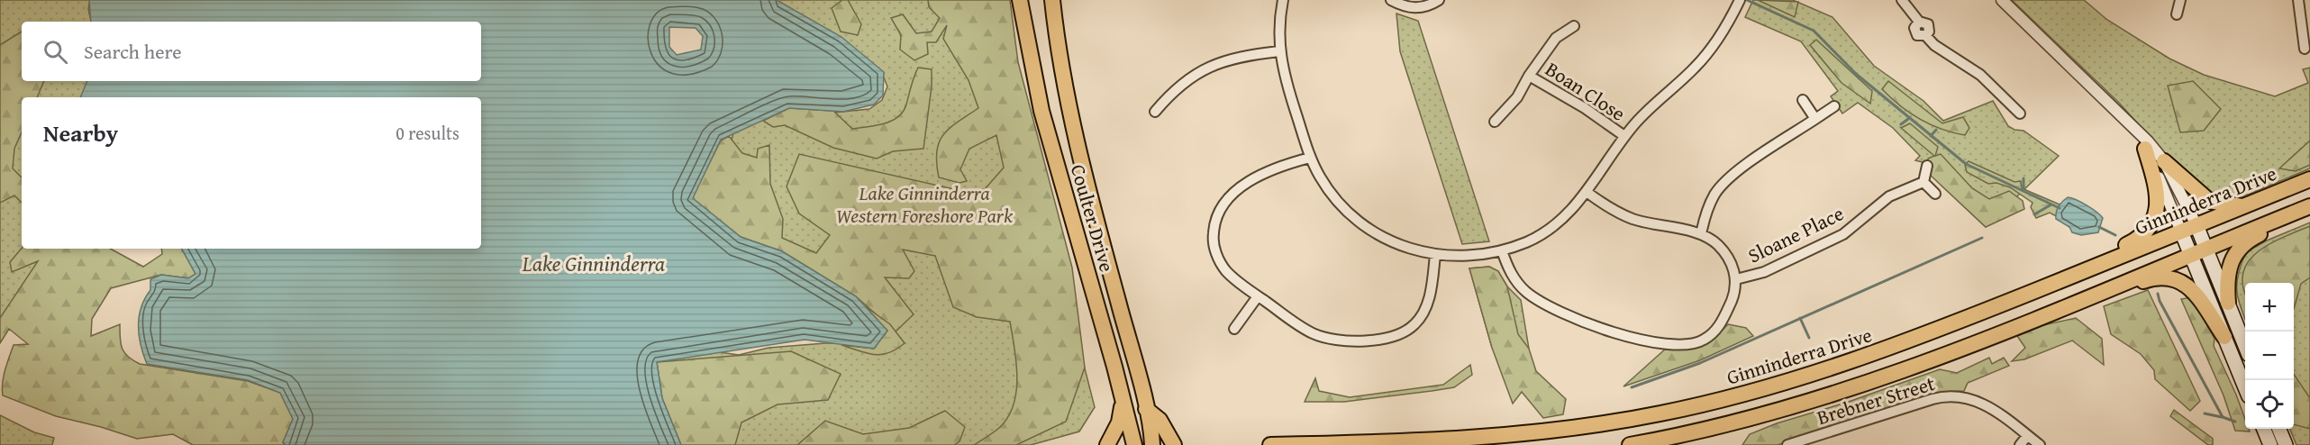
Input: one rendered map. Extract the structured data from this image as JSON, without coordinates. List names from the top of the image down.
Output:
{
  "streets": {
    "main road": ["Ginninderra Drive", "Coulter Drive"],
    "street": ["Boan Close", "Sloane Place", "Brebner Street"]
  },
  "water": ["Lake Ginninderra"],
  "parks": ["Lake Ginninderra Western Foreshore Park"],
  "page": {
    "search": "Search here",
    "heading": ["Nearby", "0 results"],
    "map_buttons": ["+", "−"]
  }
}
